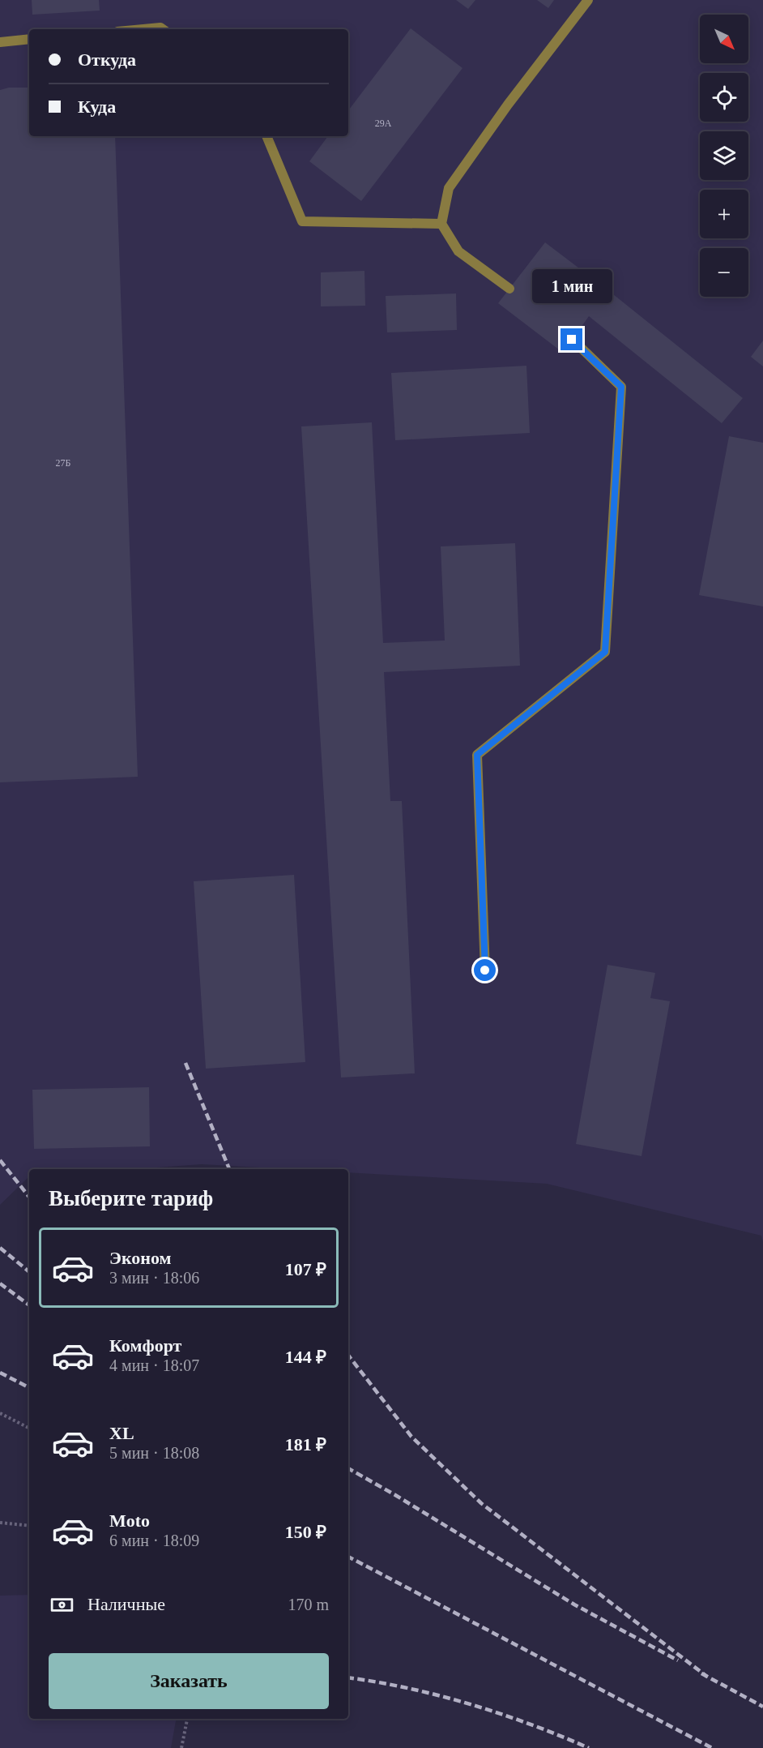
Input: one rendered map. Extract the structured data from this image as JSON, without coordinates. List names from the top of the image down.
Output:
{
  "house_numbers": ["29А", "27Б"],
  "north": "bottom right",
  "page": {
    "map_buttons": ["+", "−"],
    "banner": ["Откуда", "Куда"],
    "bubble": "1 мин",
    "heading": "Выберите тариф",
    "list": [
      {
        "name": "Эконом",
        "note": "3 мин · 18:06",
        "value": "107 ₽"
      },
      {
        "name": "Комфорт",
        "note": "4 мин · 18:07",
        "value": "144 ₽"
      },
      {
        "name": "XL",
        "note": "5 мин · 18:08",
        "value": "181 ₽"
      },
      {
        "name": "Moto",
        "note": "6 мин · 18:09",
        "value": "150 ₽"
      }
    ],
    "pay": ["Наличные", "170 m"],
    "buttons": "Заказать"
  }
}
